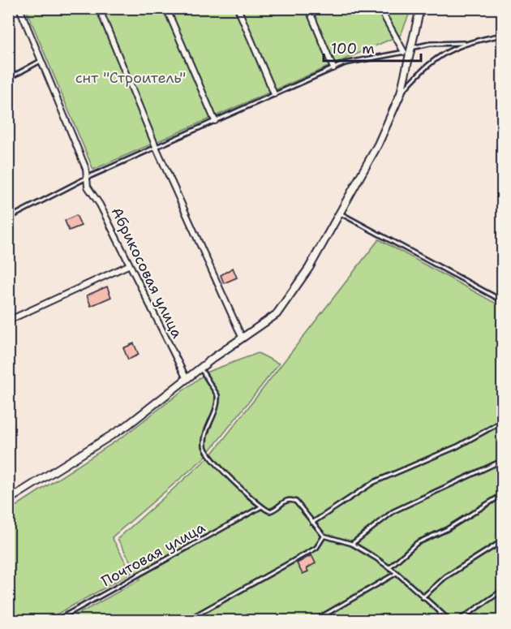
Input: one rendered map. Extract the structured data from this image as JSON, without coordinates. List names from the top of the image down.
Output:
{
  "streets": {
    "street": ["Абрикосовая улица"],
    "lane": ["Почтовая улица"]
  },
  "parks": ["снт \"Строитель\""],
  "scale_bar": "100 m"
}
